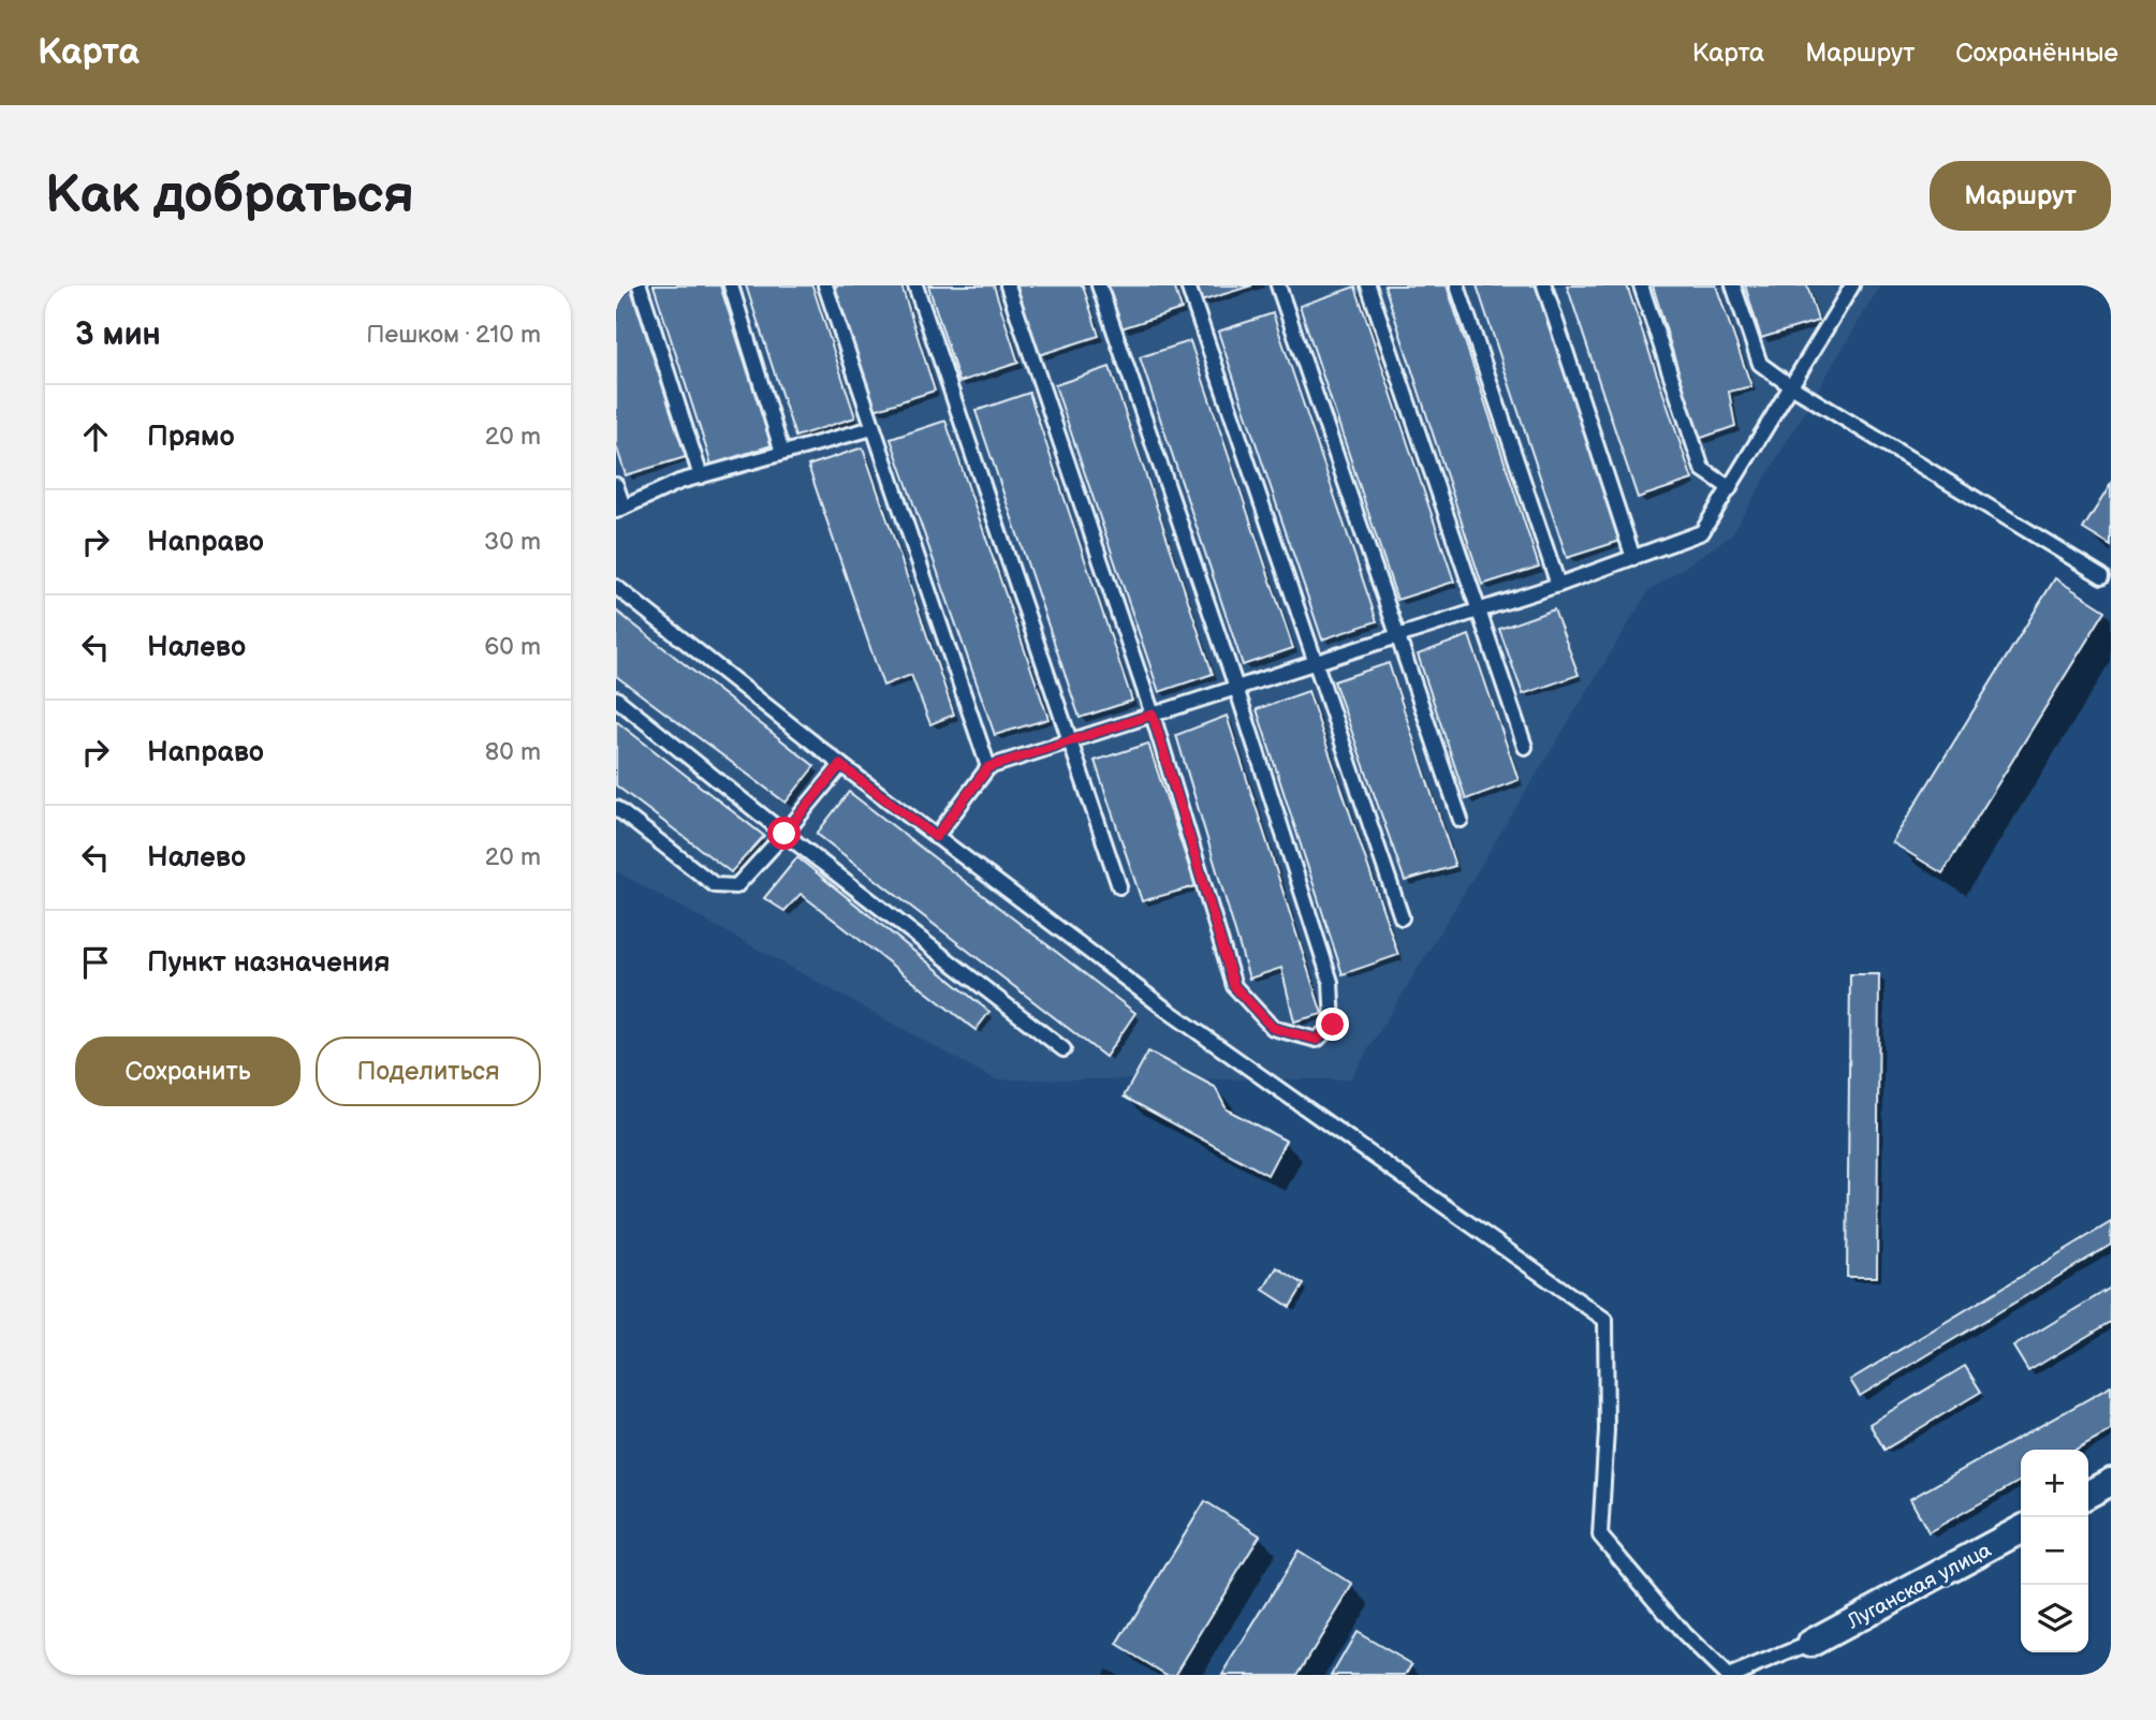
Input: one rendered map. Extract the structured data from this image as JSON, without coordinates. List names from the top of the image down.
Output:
{
  "streets": {
    "street": ["Луганская улица"]
  },
  "page": {
    "header": "Карта",
    "nav": ["Карта", "Маршрут", "Сохранённые"],
    "buttons": [
      "Маршрут",
      ["Сохранить", "Поделиться"]
    ],
    "title": "Как добраться",
    "heading": ["3 мин", "Пешком · 210 m"],
    "list": [
      ["Прямо", "20 m"],
      ["Направо", "30 m"],
      ["Налево", "60 m"],
      ["Направо", "80 m"],
      ["Налево", "20 m"],
      "Пункт назначения"
    ],
    "map_buttons": ["+", "−"]
  }
}
